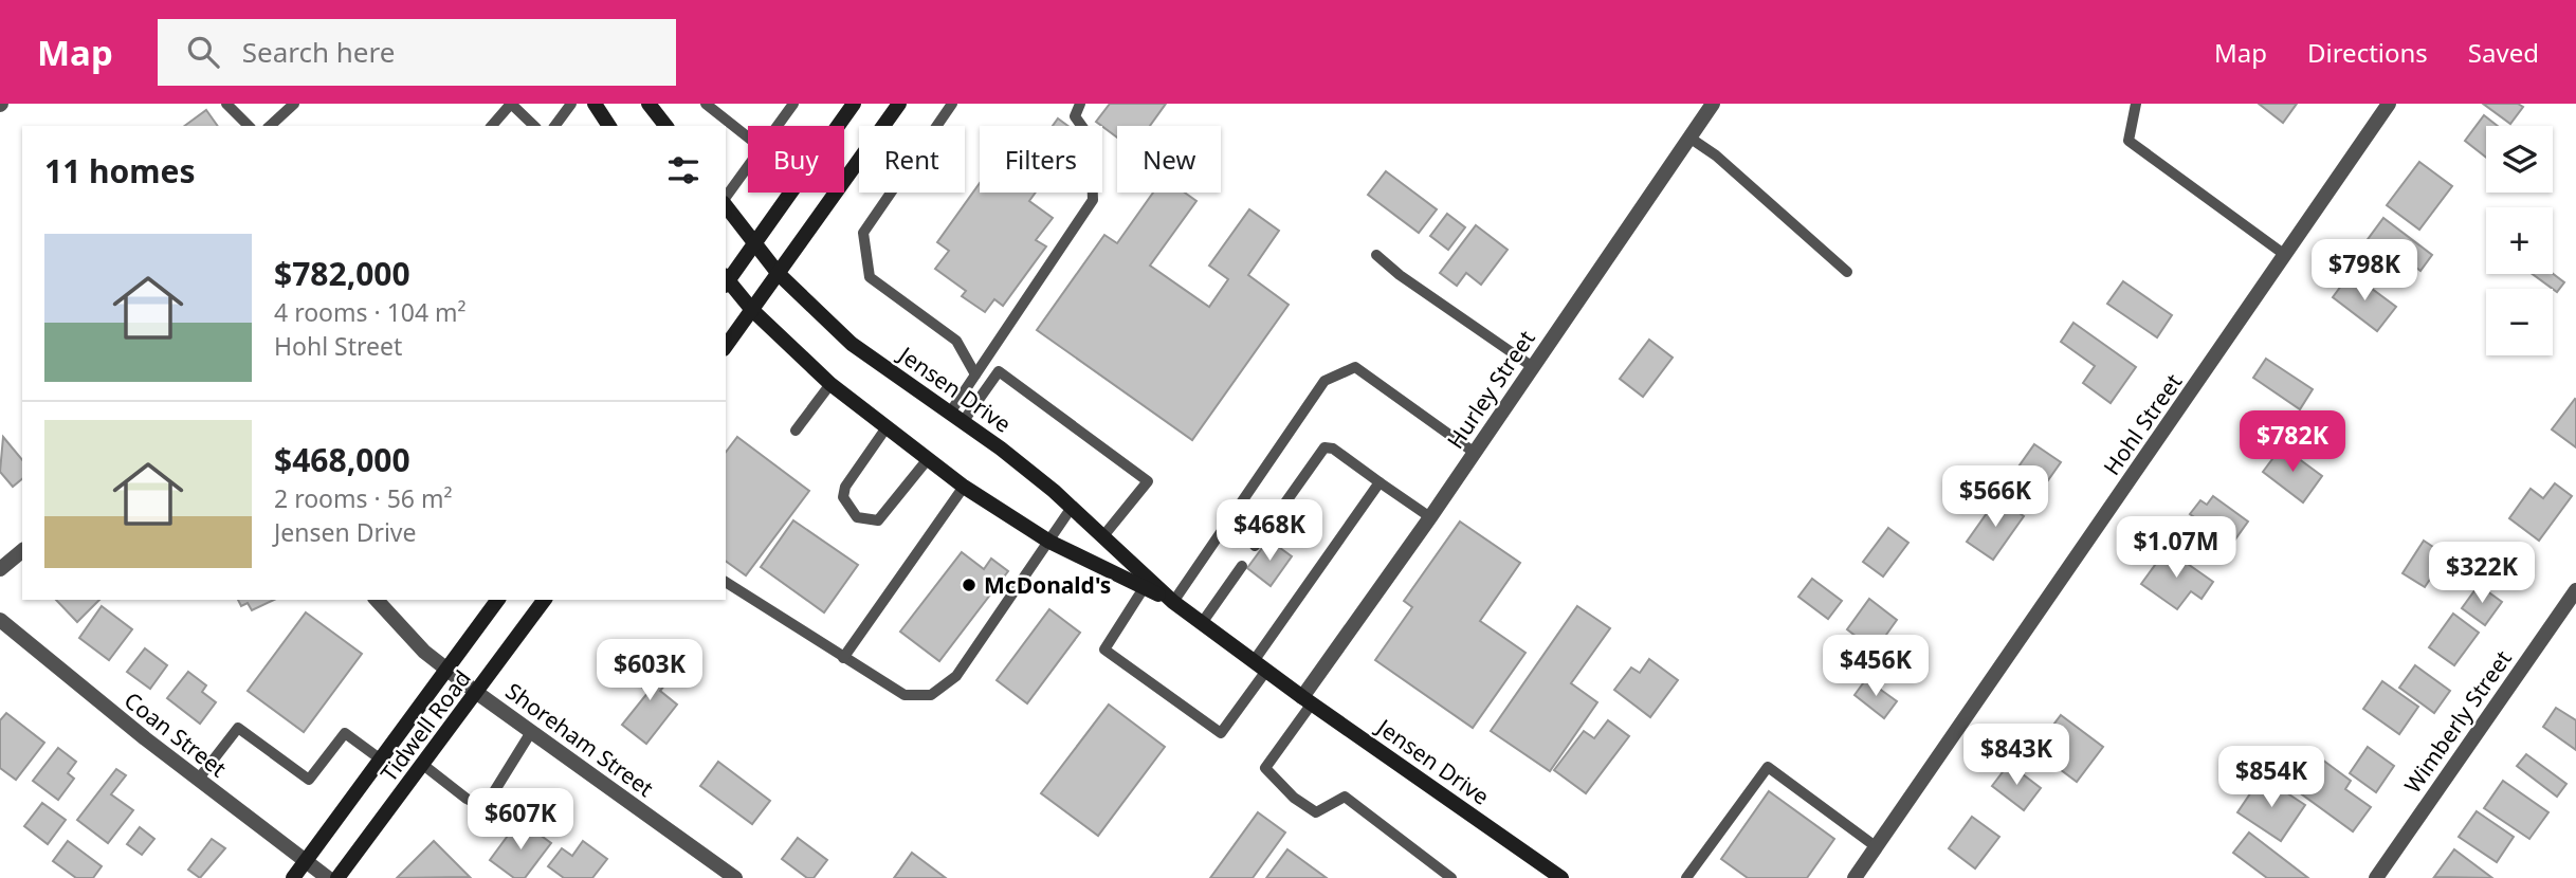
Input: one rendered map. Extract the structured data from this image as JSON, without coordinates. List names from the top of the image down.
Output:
{
  "streets": {
    "main road": ["Jensen Drive", "Tidwell Road"],
    "street": [
      "Hurley Street",
      "Hohl Street",
      "Wimberly Street",
      "Coan Street",
      "Shoreham Street"
    ]
  },
  "crossings": [
    ["Jensen Drive", "Hurley Street"],
    ["Tidwell Road", "Coan Street"],
    ["Tidwell Road", "Shoreham Street"]
  ],
  "places": ["McDonald's"],
  "page": {
    "header": "Map",
    "search": "Search here",
    "nav": ["Map", "Directions", "Saved"],
    "map_buttons": ["+", "−"],
    "chip": [
      "Buy",
      "Rent",
      "Filters",
      "New"
    ],
    "heading": "11 homes",
    "list": [
      {
        "name": "$782,000",
        "note": "4 rooms · 104 m² · Hohl Street"
      },
      {
        "name": "$468,000",
        "note": "2 rooms · 56 m² · Jensen Drive"
      }
    ],
    "price": [
      "$798K",
      "$782K",
      "$566K",
      "$468K",
      "$1.07M",
      "$322K",
      "$456K",
      "$603K",
      "$843K",
      "$854K",
      "$607K"
    ]
  }
}
